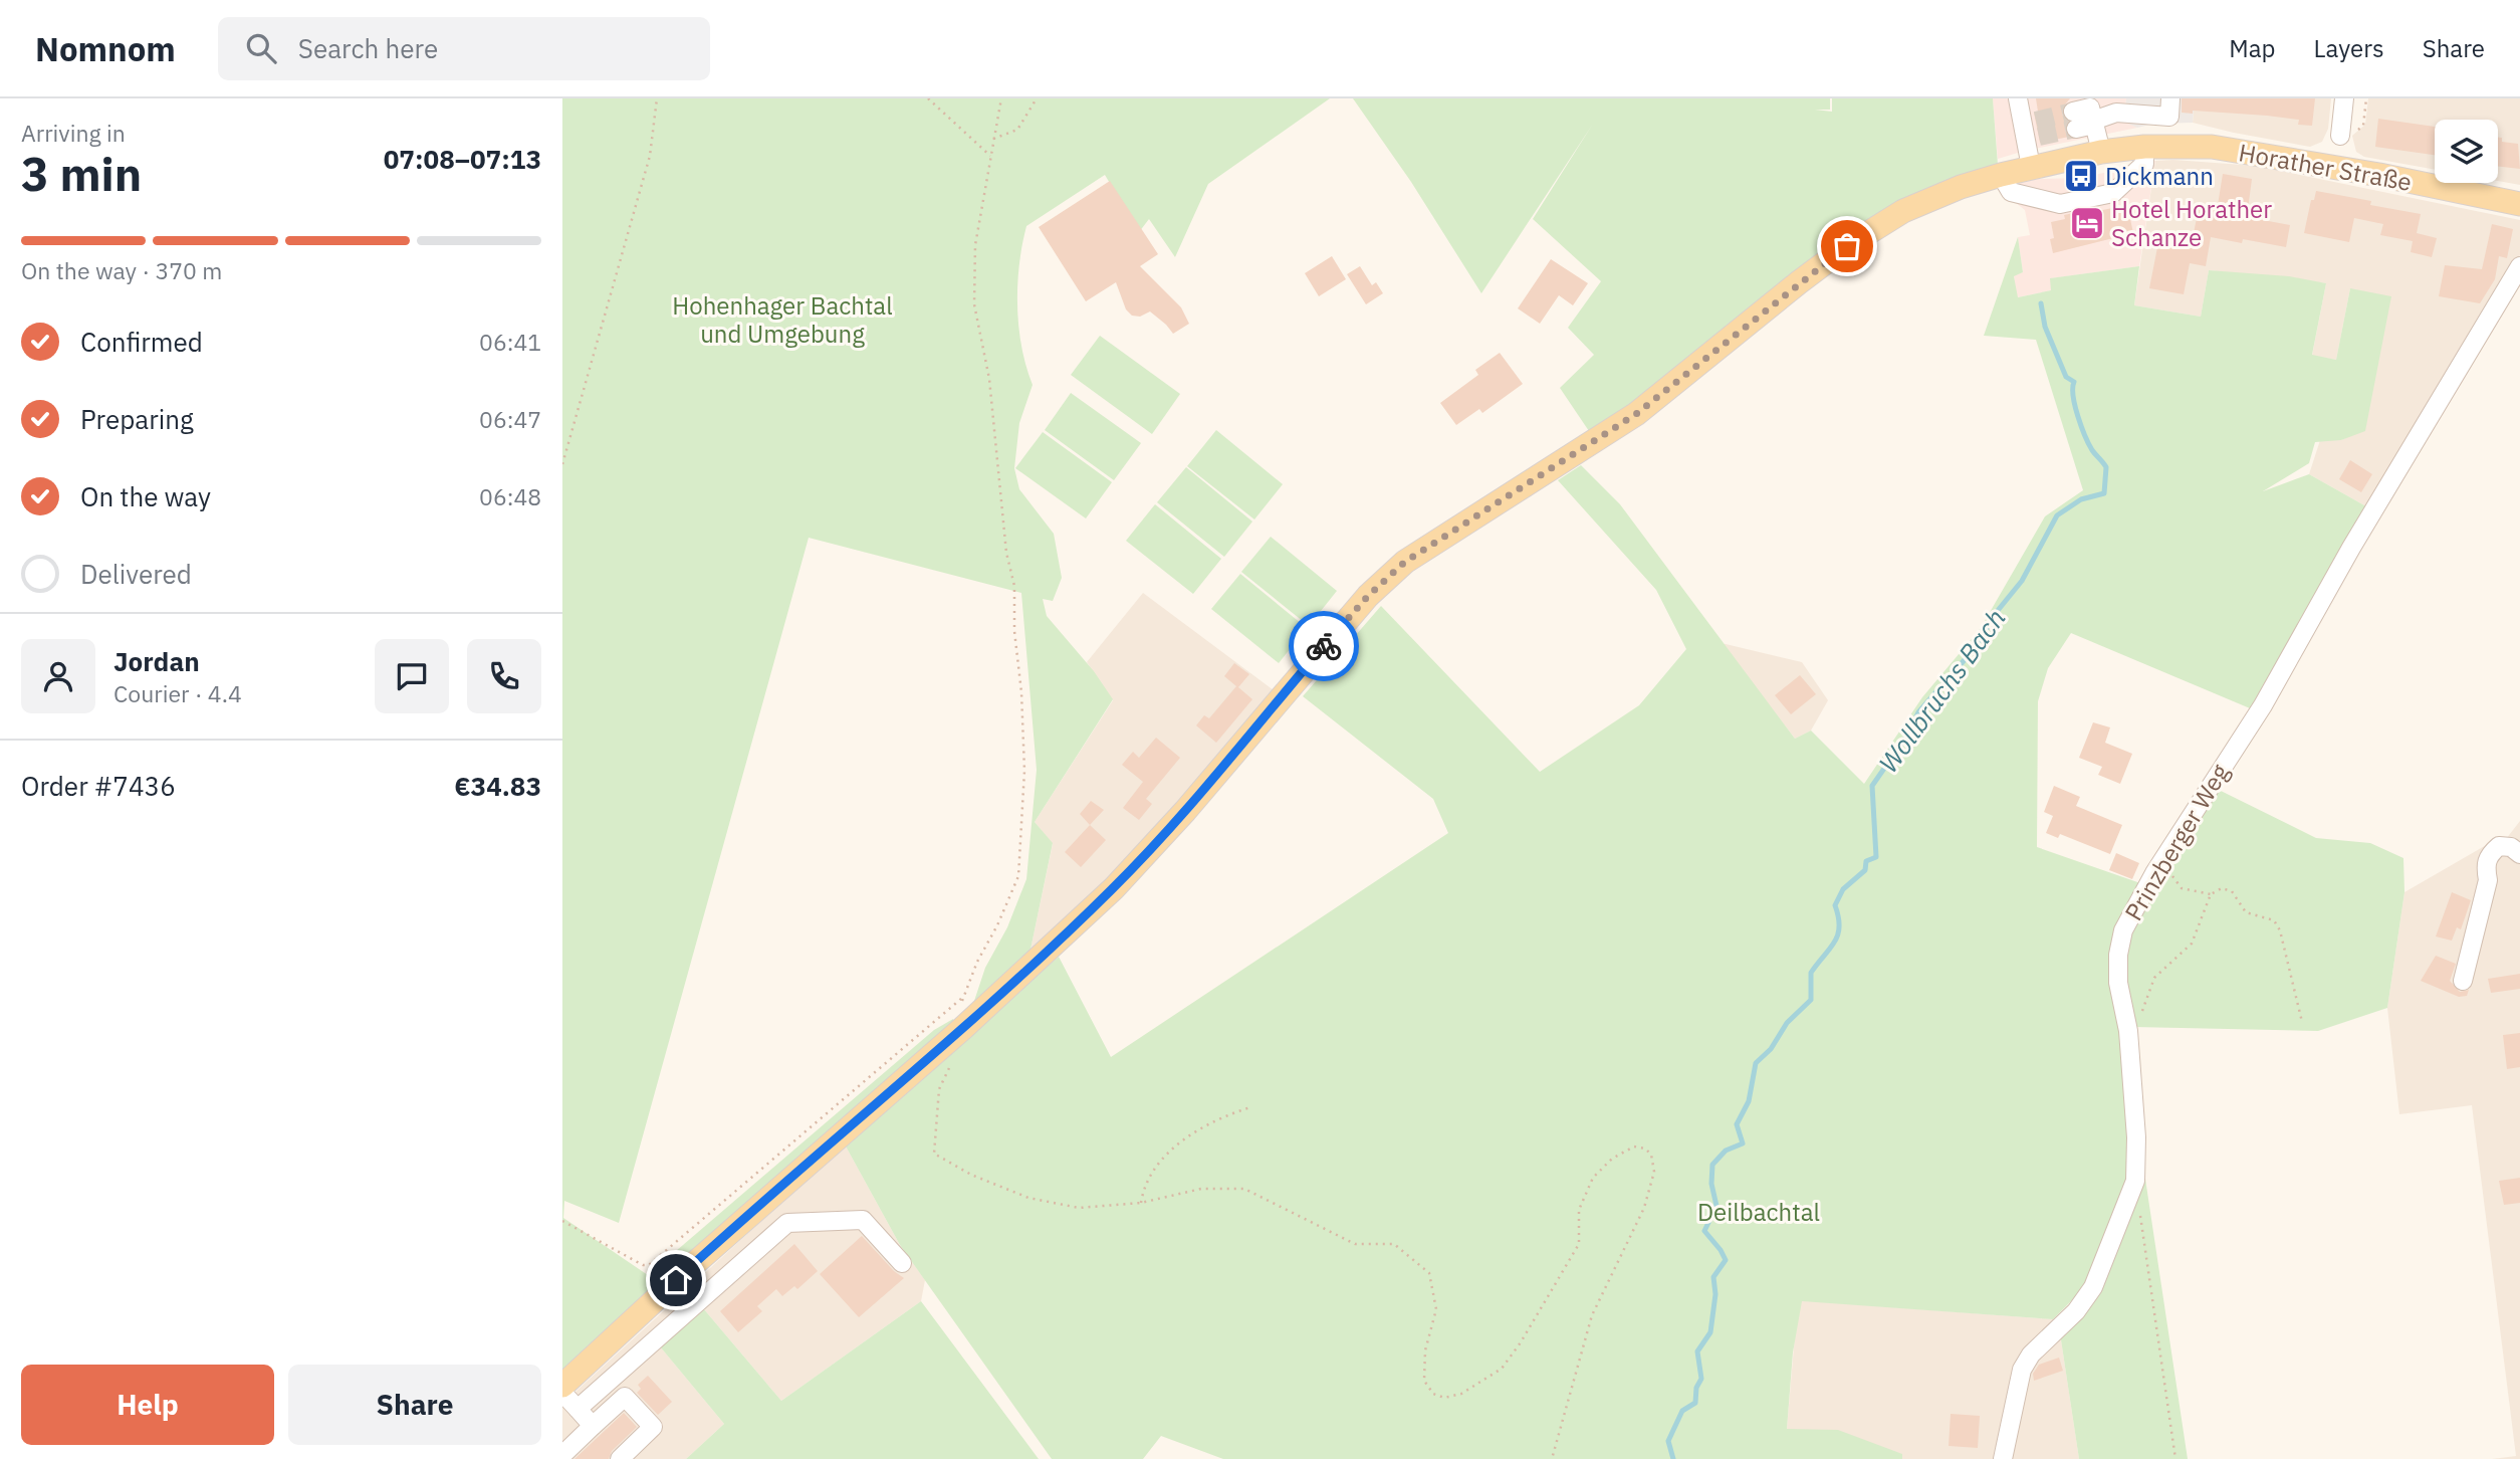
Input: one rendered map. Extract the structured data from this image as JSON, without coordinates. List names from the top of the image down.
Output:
{
  "streets": {
    "main road": ["Horather Straße"],
    "street": ["Prinzberger Weg"]
  },
  "water": ["Wollbruchs Bach"],
  "parks": ["Hohenhager Bachtal und Umgebung", "Deilbachtal"],
  "places": {
    "bus stop": ["Dickmann"],
    "hotel": ["Hotel Horather Schanze"]
  },
  "page": {
    "header": "Nomnom",
    "search": "Search here",
    "nav": ["Map", "Layers", "Share"],
    "heading": ["3 min", "Arriving in", "07:08–07:13"],
    "panel": [
      "Jordan",
      "Courier · 4.4",
      "Order #7436",
      "€34.83"
    ],
    "bar": "On the way · 370 m",
    "list": [
      ["Confirmed", "06:41"],
      ["Preparing", "06:47"],
      ["On the way", "06:48"],
      "Delivered"
    ],
    "buttons": ["Help", "Share"]
  }
}
